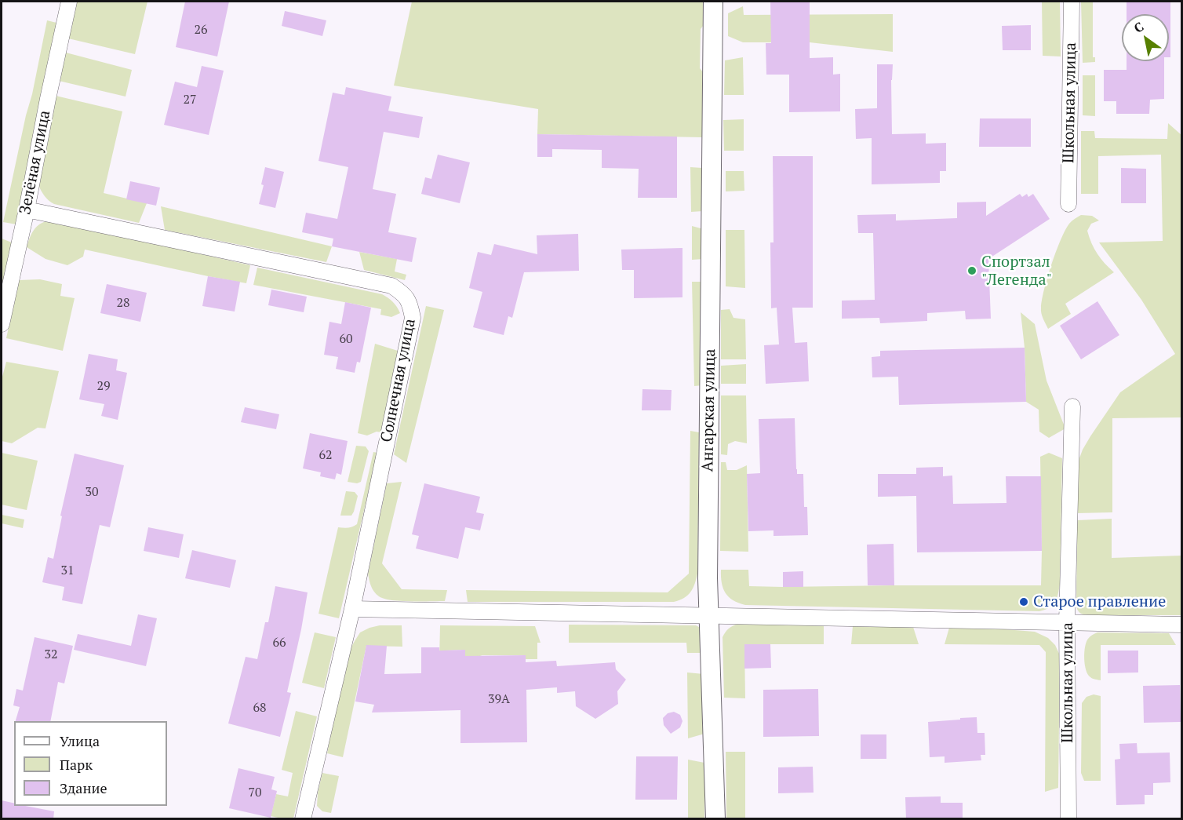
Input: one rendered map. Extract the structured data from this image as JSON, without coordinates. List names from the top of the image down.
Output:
{
  "streets": {
    "street": [
      "Школьная улица",
      "Зелёная улица",
      "Солнечная улица",
      "Ангарская улица"
    ]
  },
  "crossings": [
    ["Зелёная улица", "Солнечная улица"]
  ],
  "places": ["Спортзал \"Легенда\"", "Старое правление"],
  "house_numbers": [
    "26",
    "27",
    "28",
    "60",
    "29",
    "62",
    "30",
    "31",
    "66",
    "32",
    "39А",
    "68",
    "70"
  ],
  "legend": ["Улица", "Парк", "Здание"],
  "north": "top left"
}
